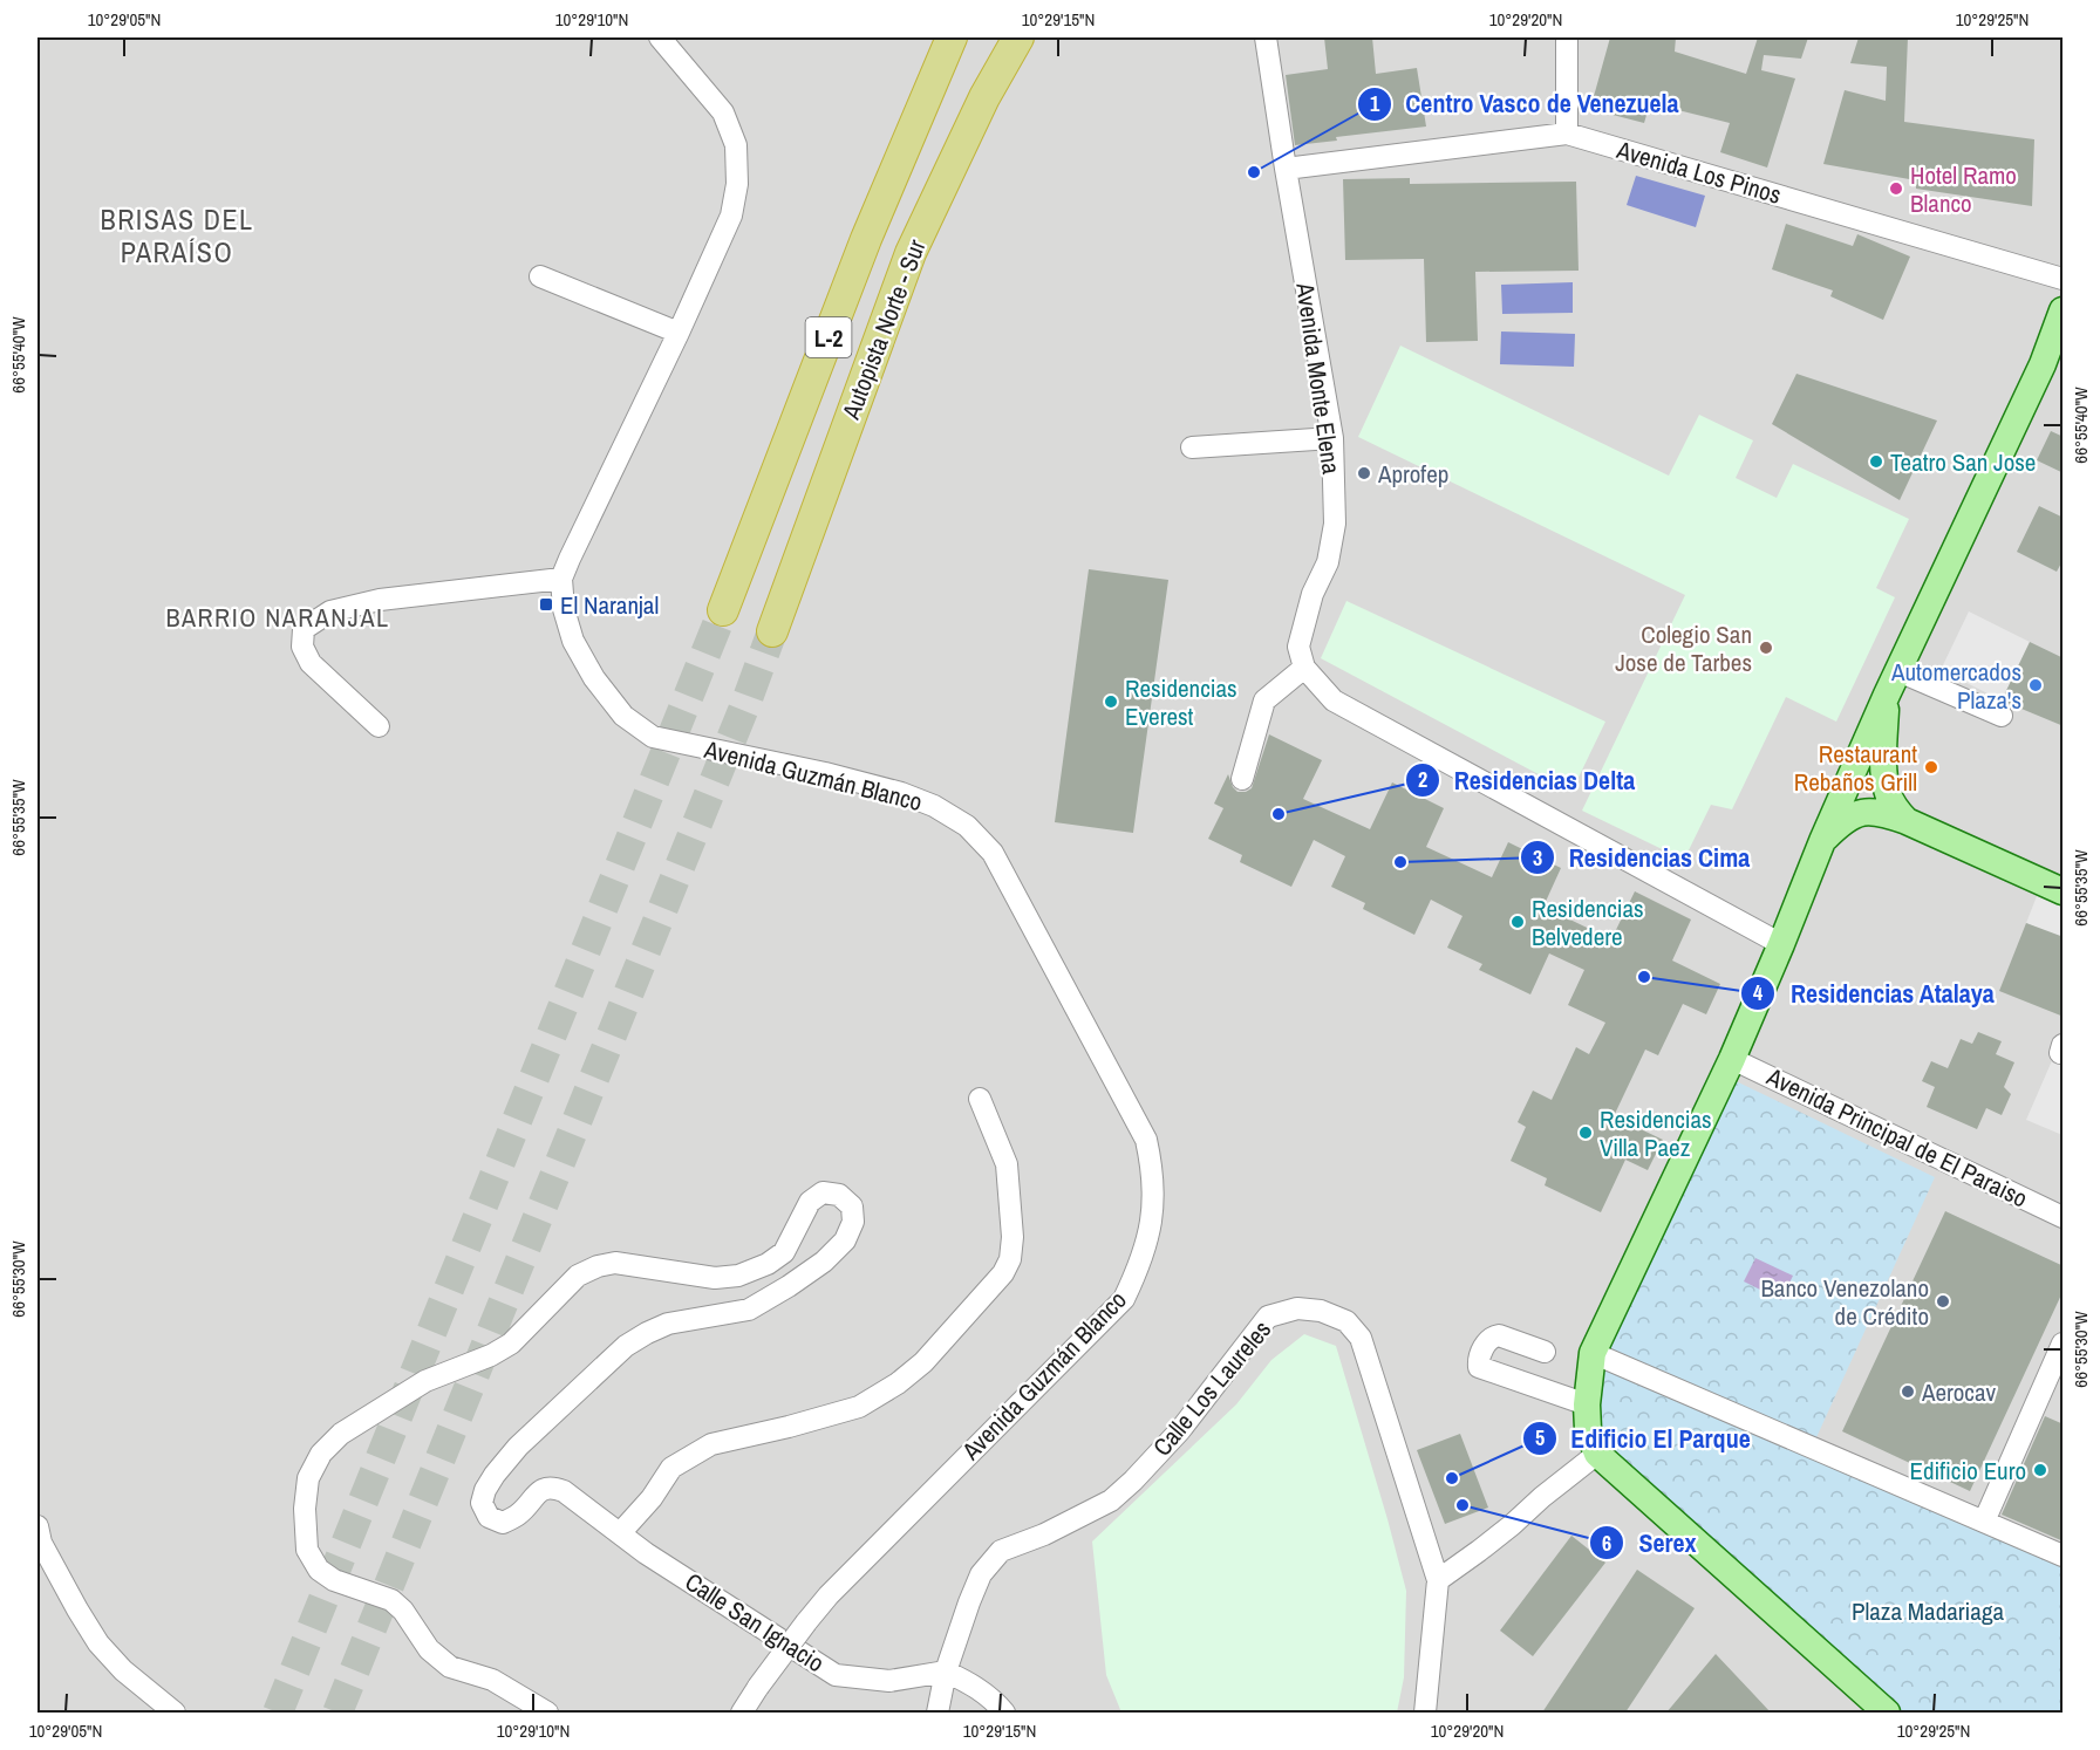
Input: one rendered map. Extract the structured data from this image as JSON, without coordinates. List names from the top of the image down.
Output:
{
  "streets": {
    "highway": ["Autopista Norte - Sur", "L-2"],
    "street": [
      "Avenida Los Pinos",
      "Avenida Monte Elena",
      "Avenida Guzmán Blanco",
      "Avenida Principal de El Paraiso",
      "Calle Los Laureles",
      "Calle San Ignacio"
    ]
  },
  "crossings": [
    ["Avenida Los Pinos", "Avenida Monte Elena"],
    ["Calle Los Laureles", "Calle San Ignacio"]
  ],
  "districts": ["BRISAS DEL PARAÍSO", "BARRIO NARANJAL"],
  "parks": ["Plaza Madariaga"],
  "places": {
    "other": [
      "Centro Vasco de Venezuela",
      "Hotel Ramo Blanco",
      "Teatro San Jose",
      "Aprofep",
      "Colegio San Jose de Tarbes",
      "Automercados Plaza's",
      "Residencias Everest",
      "Restaurant Rebaños Grill",
      "Residencias Delta",
      "Residencias Cima",
      "Residencias Belvedere",
      "Residencias Atalaya",
      "Residencias Villa Paez",
      "Banco Venezolano de Crédito",
      "Aerocav",
      "Edificio Euro",
      "Edificio El Parque",
      "Serex"
    ],
    "transit": ["El Naranjal"]
  },
  "coordinates": [
    "10°29'05\"N",
    "10°29'10\"N",
    "10°29'15\"N",
    "10°29'20\"N",
    "10°29'25\"N",
    "66°55'40\"W",
    "66°55'35\"W",
    "66°55'30\"W"
  ]
}
